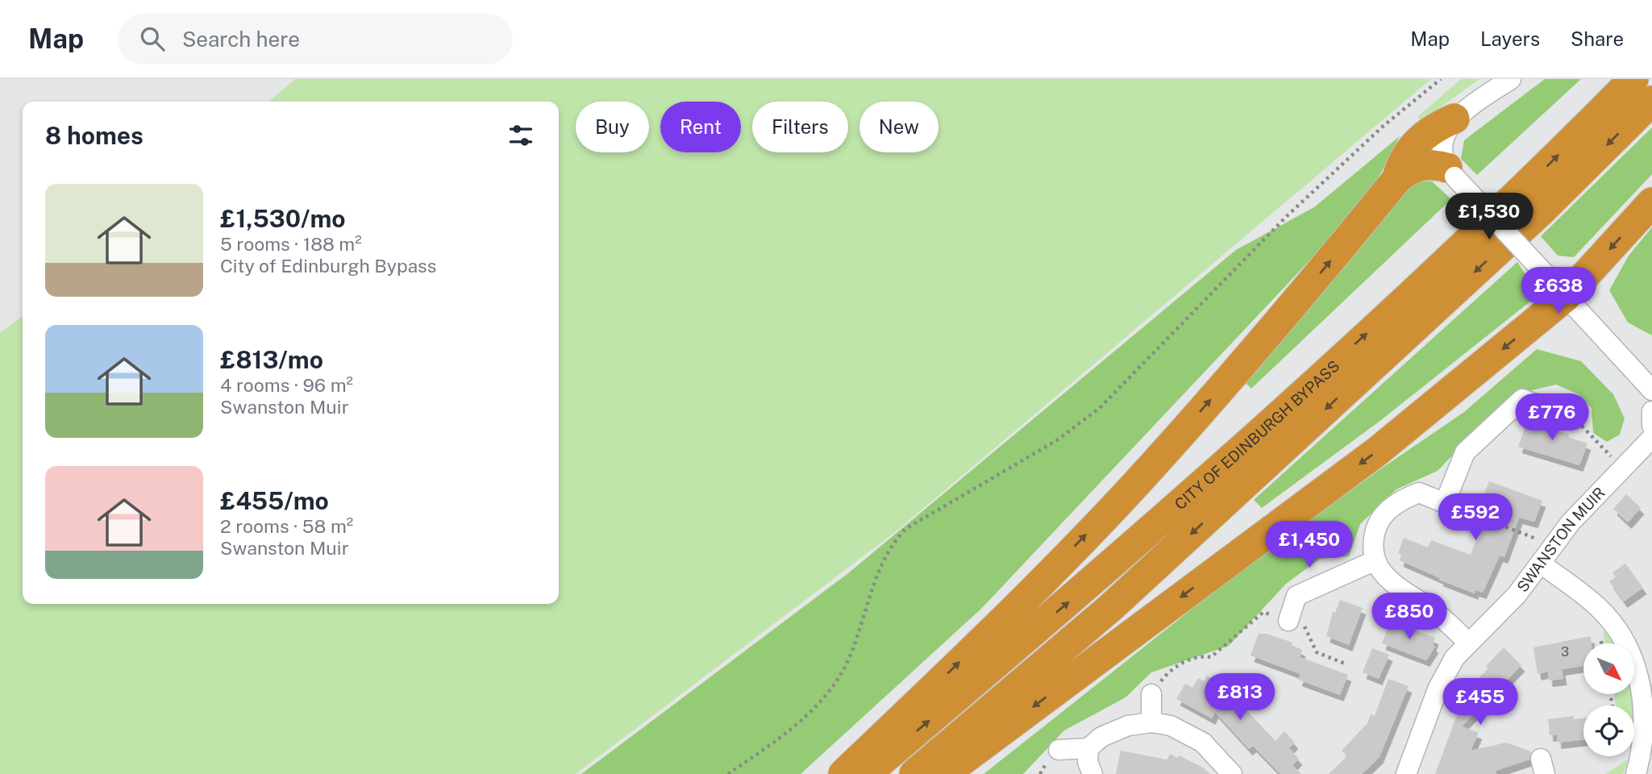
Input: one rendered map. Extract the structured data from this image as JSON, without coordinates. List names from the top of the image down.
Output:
{
  "streets": {
    "highway": ["CITY OF EDINBURGH BYPASS"],
    "street": ["SWANSTON MUIR"]
  },
  "house_numbers": ["3"],
  "north": "bottom right",
  "page": {
    "header": "Map",
    "search": "Search here",
    "nav": ["Map", "Layers", "Share"],
    "chip": [
      "Buy",
      "Rent",
      "Filters",
      "New"
    ],
    "heading": "8 homes",
    "list": [
      {
        "name": "£1,530/mo",
        "note": "5 rooms · 188 m² · City of Edinburgh Bypass"
      },
      {
        "name": "£813/mo",
        "note": "4 rooms · 96 m² · Swanston Muir"
      },
      {
        "name": "£455/mo",
        "note": "2 rooms · 58 m² · Swanston Muir"
      }
    ],
    "price": [
      "£1,530",
      "£638",
      "£776",
      "£592",
      "£1,450",
      "£850",
      "£813",
      "£455"
    ]
  }
}
